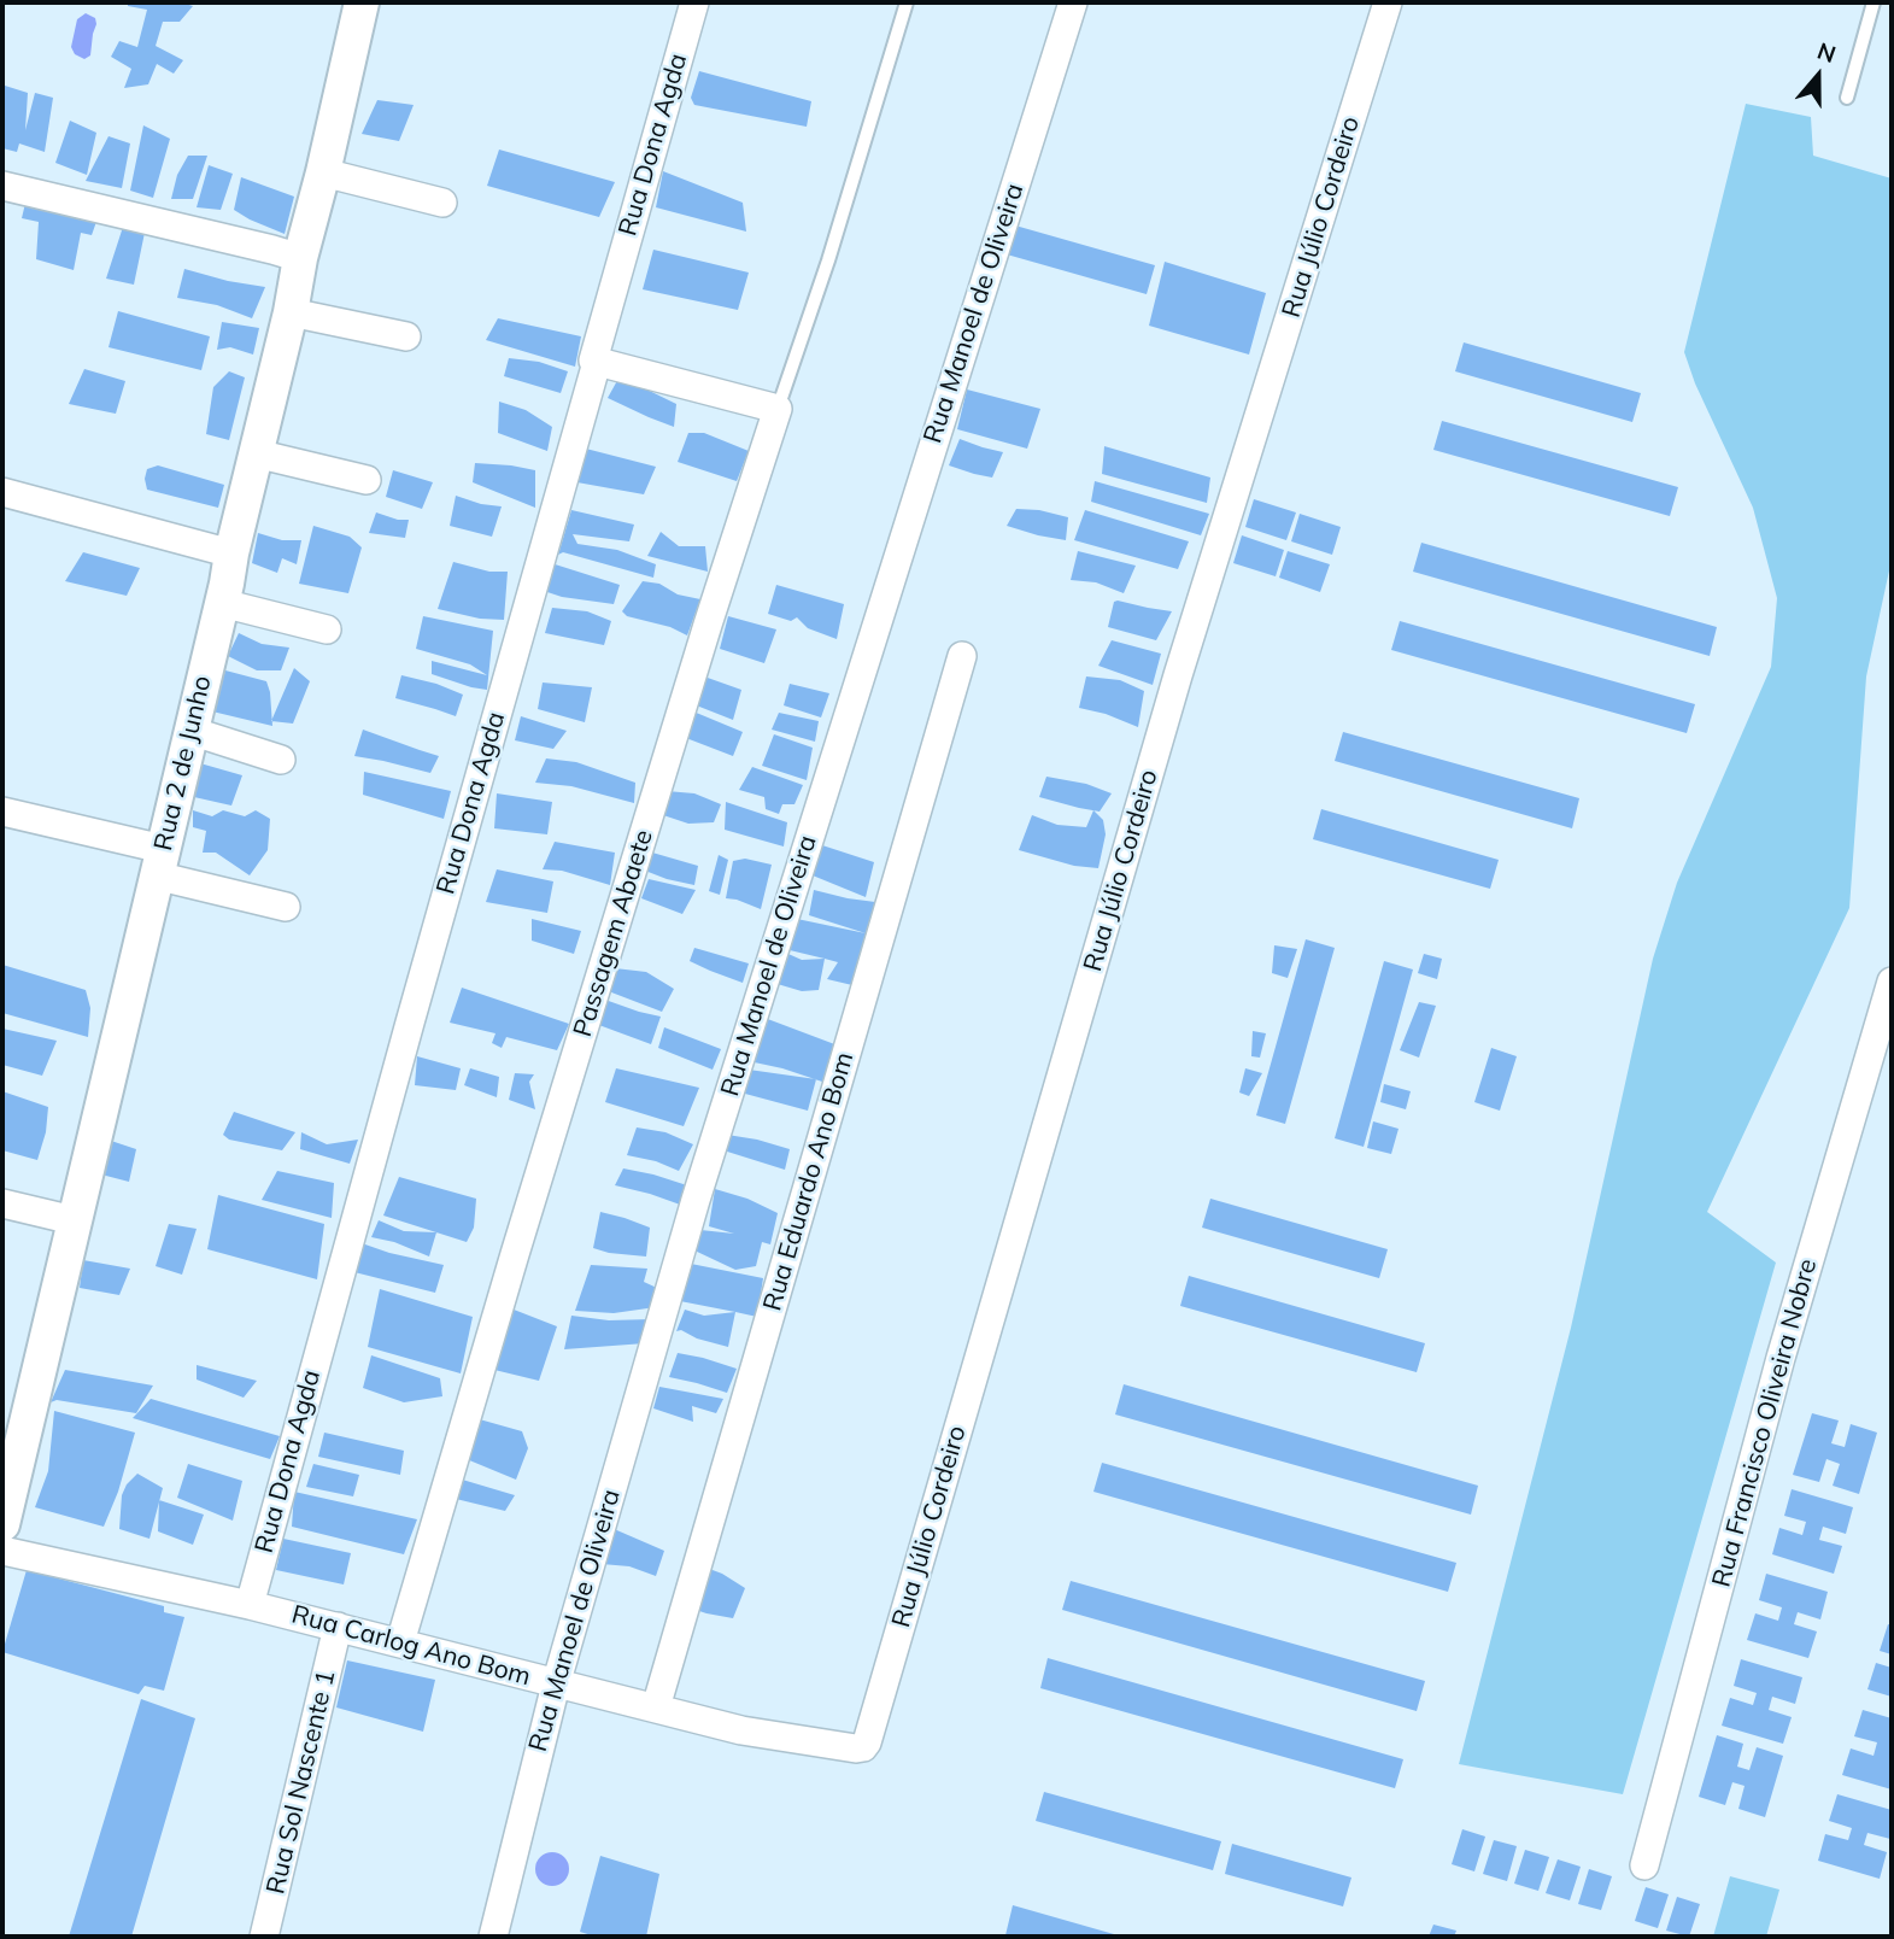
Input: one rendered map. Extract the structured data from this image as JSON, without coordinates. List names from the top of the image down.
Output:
{
  "streets": {
    "street": [
      "Rua Dona Agda",
      "Rua Júlio Cordeiro",
      "Rua Manoel de Oliveira",
      "Rua 2 de Junho",
      "Passagem Abaete",
      "Rua Eduardo Ano Bom",
      "Rua Francisco Oliveira Nobre",
      "Rua Carlog Ano Bom",
      "Rua Sol Nascente 1"
    ]
  },
  "crossings": [
    ["Rua Dona Agda", "Rua Carlog Ano Bom"],
    ["Rua Júlio Cordeiro", "Rua Carlog Ano Bom"],
    ["Rua Manoel de Oliveira", "Rua Carlog Ano Bom"],
    ["Passagem Abaete", "Rua Carlog Ano Bom"],
    ["Rua Eduardo Ano Bom", "Rua Carlog Ano Bom"],
    ["Rua Carlog Ano Bom", "Rua Sol Nascente 1"]
  ],
  "north": "top"
}
